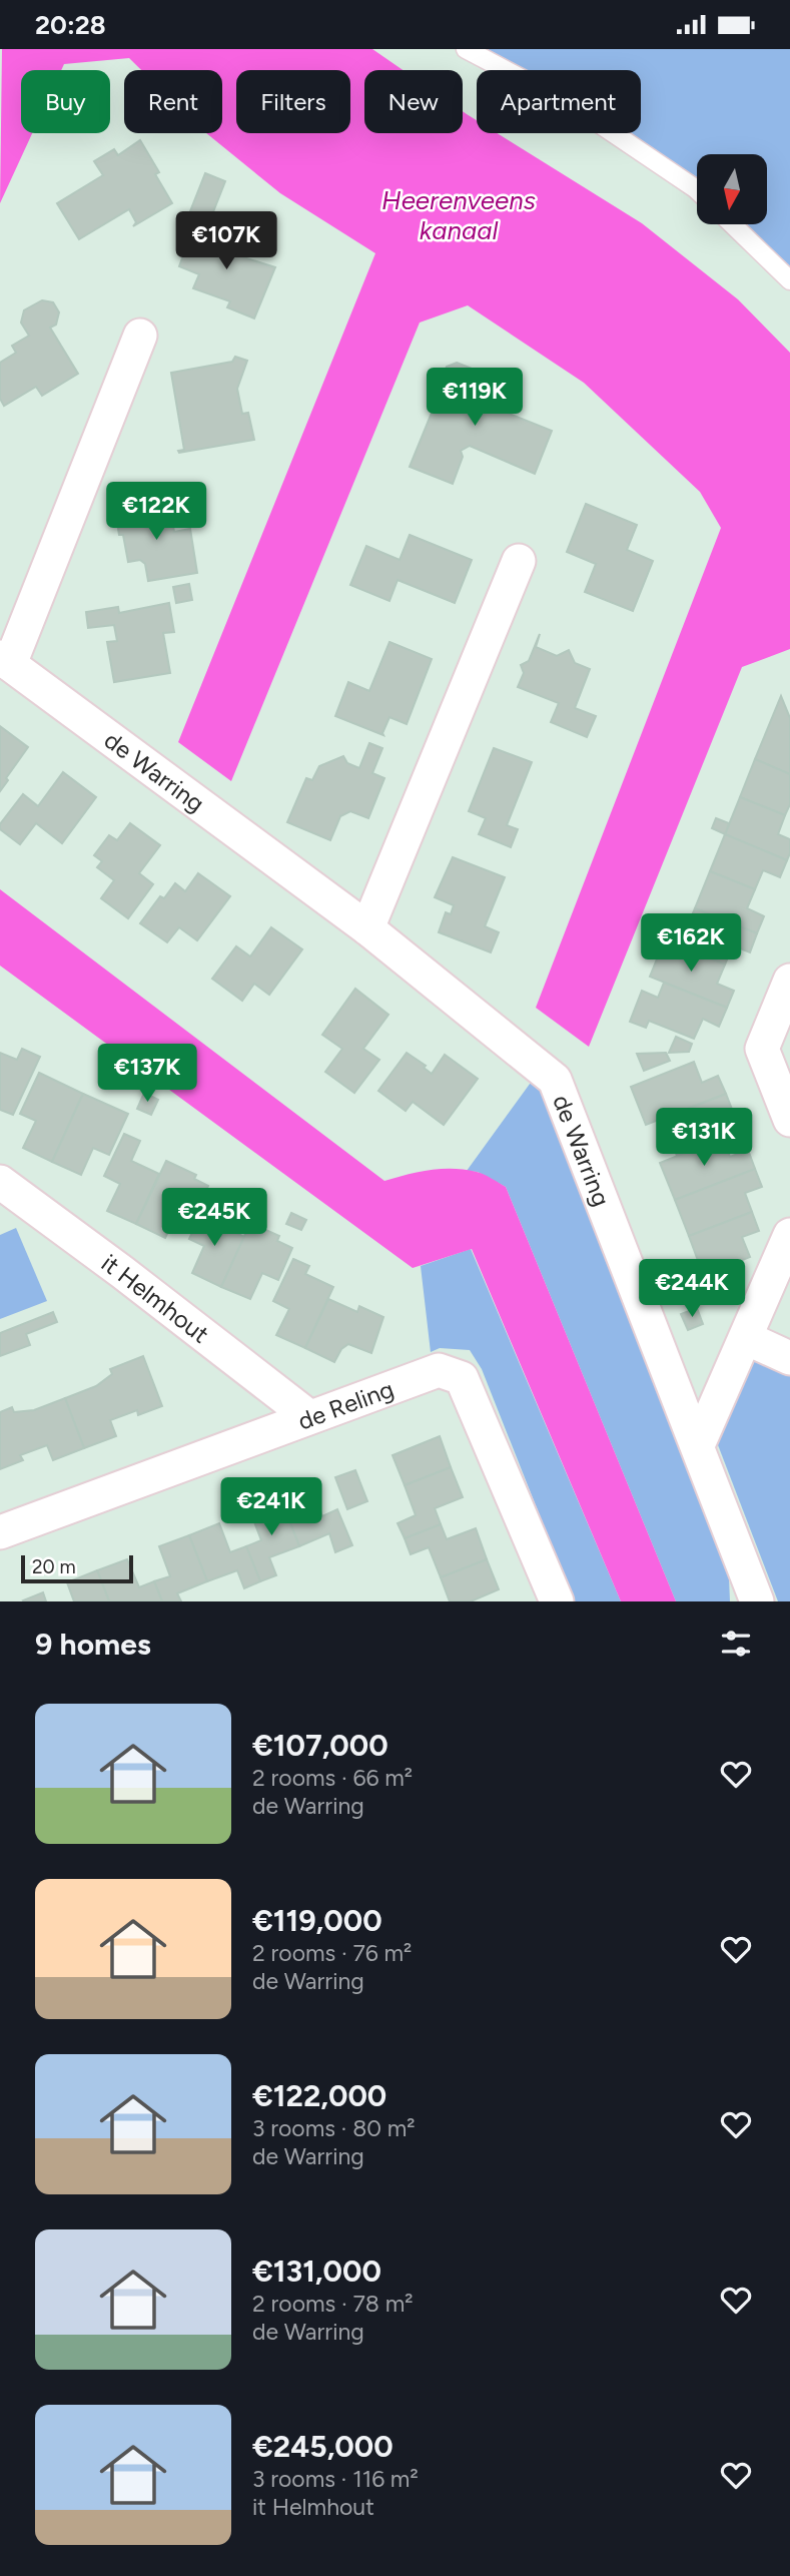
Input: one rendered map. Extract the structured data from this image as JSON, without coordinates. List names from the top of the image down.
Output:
{
  "streets": {
    "street": ["de Warring", "it Helmhout", "de Reling"]
  },
  "crossings": [
    ["it Helmhout", "de Reling"]
  ],
  "water": ["Heerenveens kanaal"],
  "scale_bar": "20 m",
  "north": "bottom",
  "page": {
    "status": "20:28",
    "chip": [
      "Buy",
      "Rent",
      "Filters",
      "New",
      "Apartment"
    ],
    "price": [
      "€107K",
      "€119K",
      "€122K",
      "€162K",
      "€137K",
      "€131K",
      "€245K",
      "€244K",
      "€241K"
    ],
    "scale": "20 m",
    "heading": "9 homes",
    "list": [
      {
        "name": "€107,000",
        "note": "2 rooms · 66 m² · de Warring"
      },
      {
        "name": "€119,000",
        "note": "2 rooms · 76 m² · de Warring"
      },
      {
        "name": "€122,000",
        "note": "3 rooms · 80 m² · de Warring"
      },
      {
        "name": "€131,000",
        "note": "2 rooms · 78 m² · de Warring"
      },
      {
        "name": "€245,000",
        "note": "3 rooms · 116 m² · it Helmhout"
      }
    ]
  }
}
